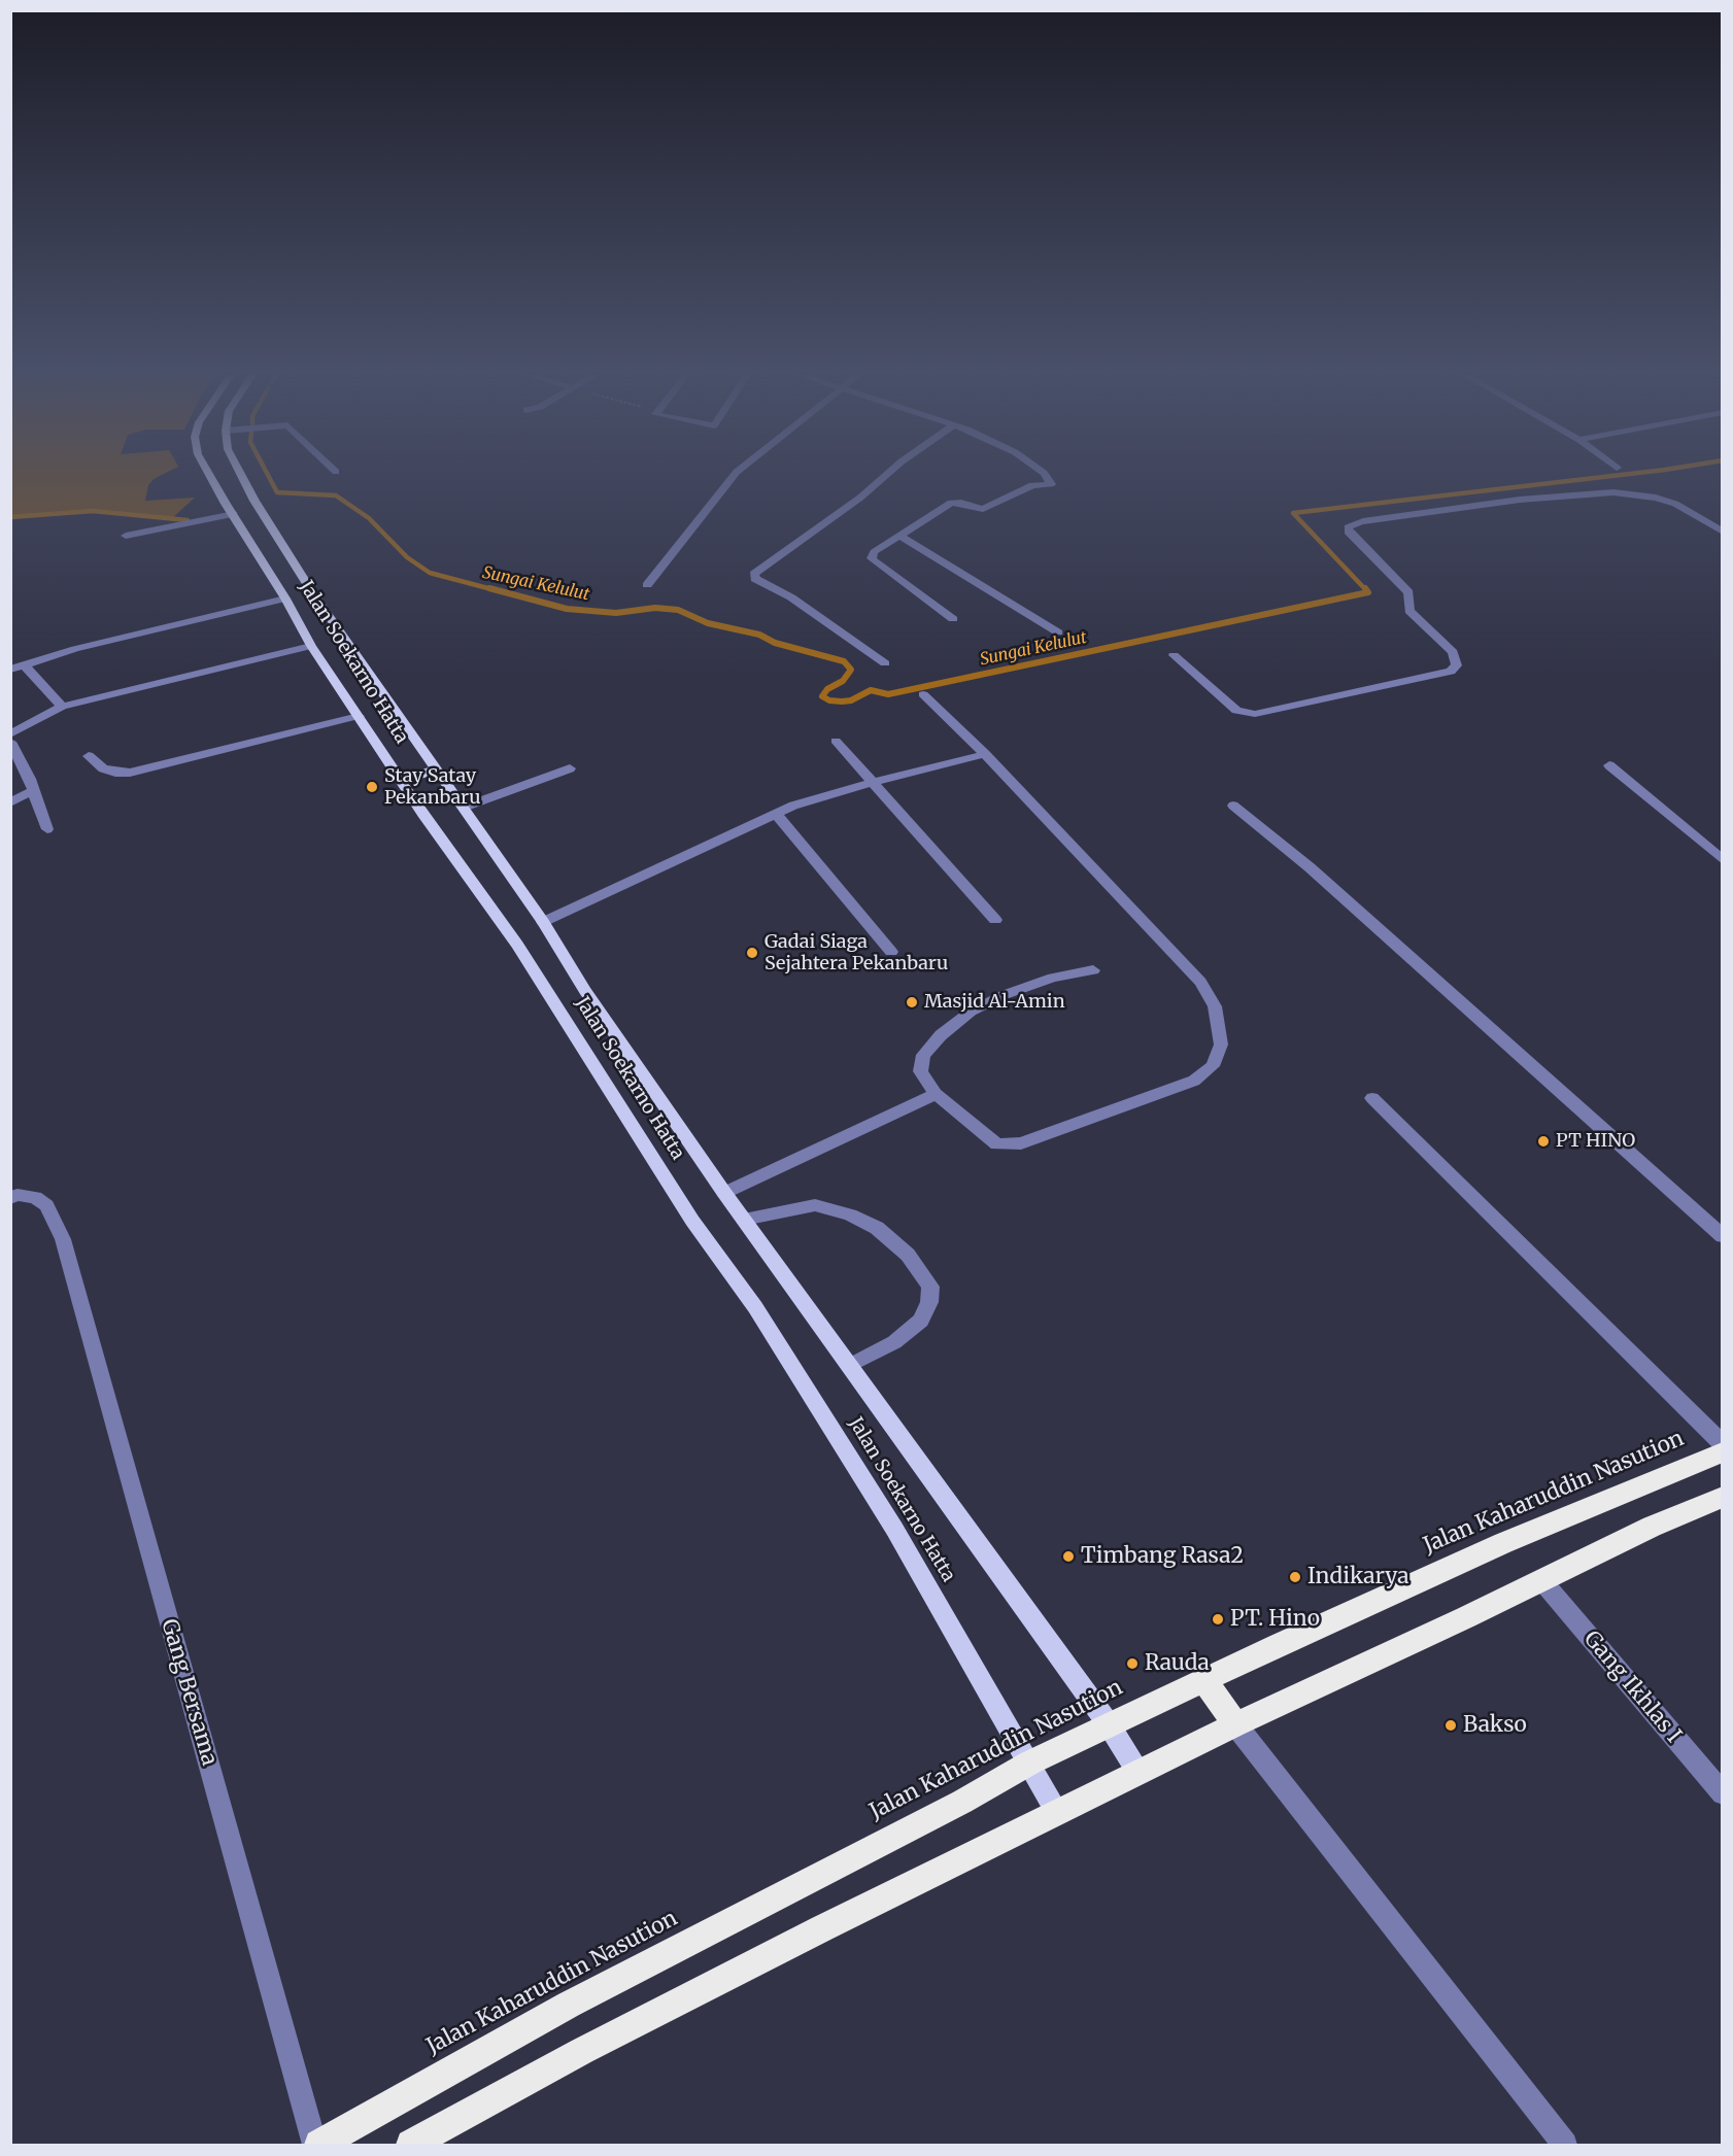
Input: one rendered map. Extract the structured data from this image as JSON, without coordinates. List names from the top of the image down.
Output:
{
  "streets": {
    "highway": ["Jalan Kaharuddin Nasution"],
    "main road": ["Jalan Soekarno Hatta"],
    "street": ["Gang Ikhlas I", "Gang Bersama"]
  },
  "crossings": [
    ["Jalan Soekarno Hatta", "Jalan Kaharuddin Nasution"],
    ["Jalan Kaharuddin Nasution", "Gang Bersama"]
  ],
  "water": ["Sungai Kelulut"],
  "places": [
    "Stay Satay Pekanbaru",
    "Gadai Siaga Sejahtera Pekanbaru",
    "Masjid Al-Amin",
    "PT HINO",
    "Timbang Rasa2",
    "Indikarya",
    "PT. Hino",
    "Rauda",
    "Bakso"
  ]
}
